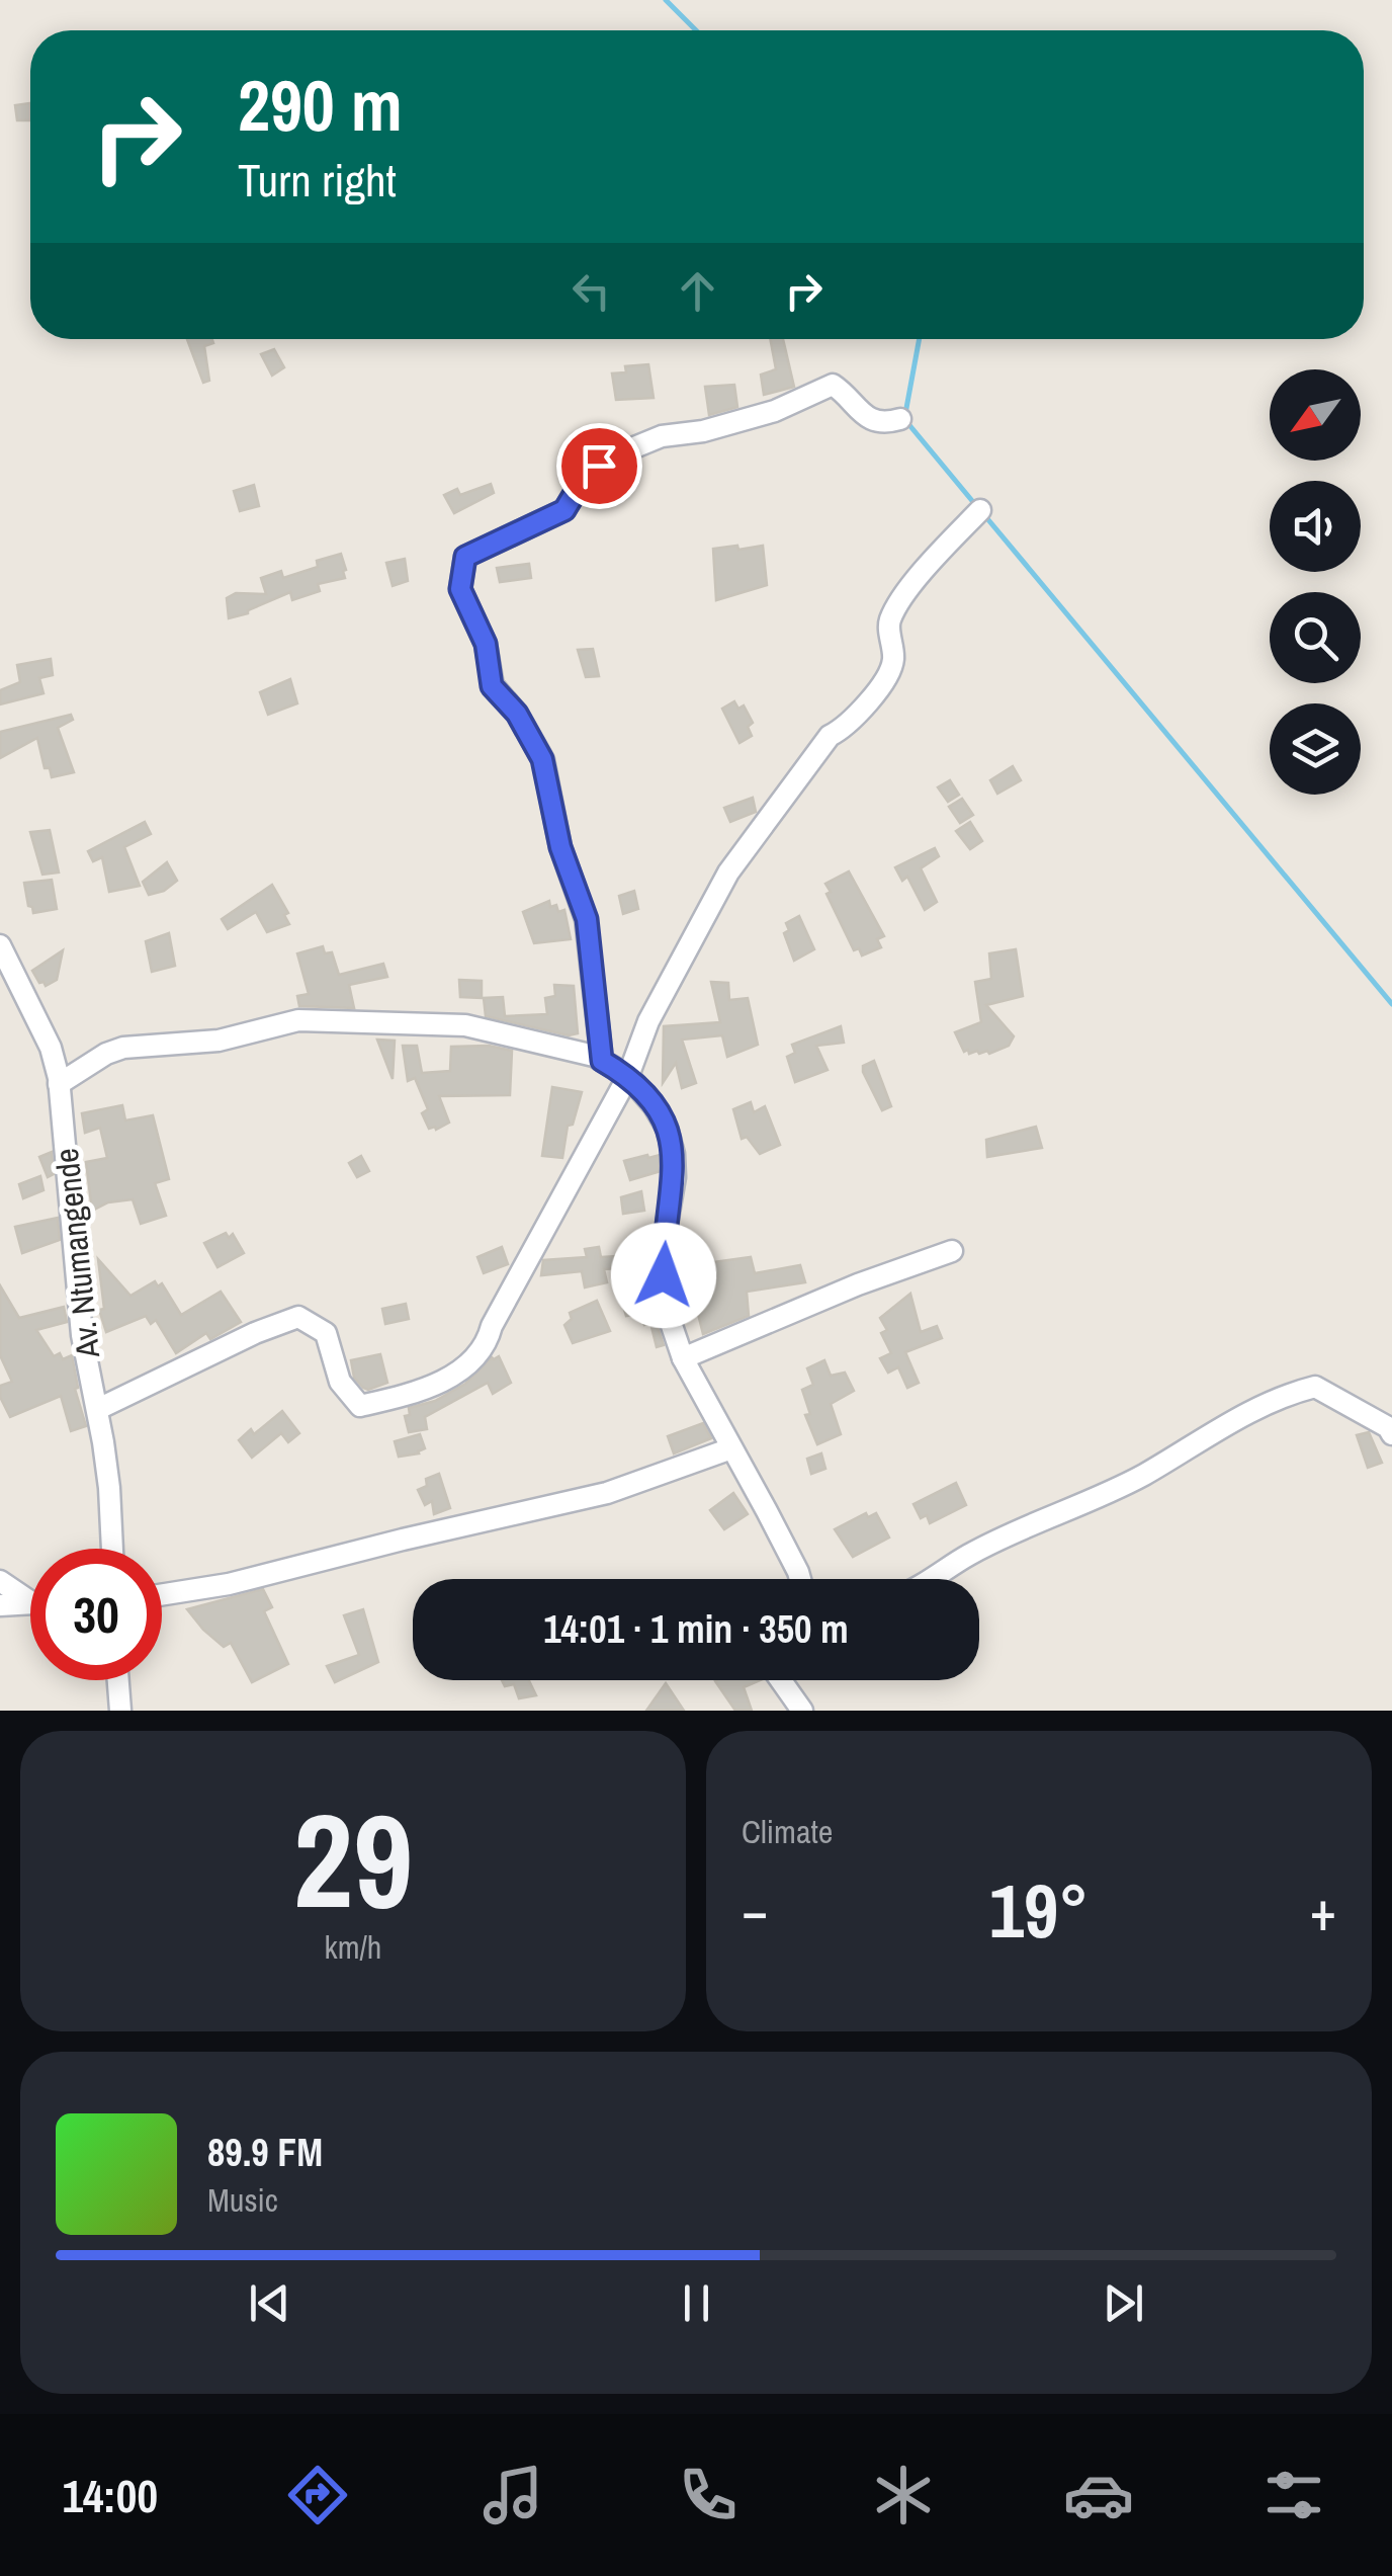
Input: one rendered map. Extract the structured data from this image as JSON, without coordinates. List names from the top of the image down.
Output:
{
  "streets": {
    "street": ["Av. Ntumangende"]
  },
  "north": "bottom left",
  "page": {
    "turn": ["290 m", "Turn right"],
    "limit": "30",
    "trip": "14:01 · 1 min · 350 m",
    "tile": [
      ["29", "km/h"],
      "Climate"
    ],
    "heat": ["−", "19°", "+"],
    "song": ["89.9 FM", "Music"],
    "tabs": "14:00"
  }
}
